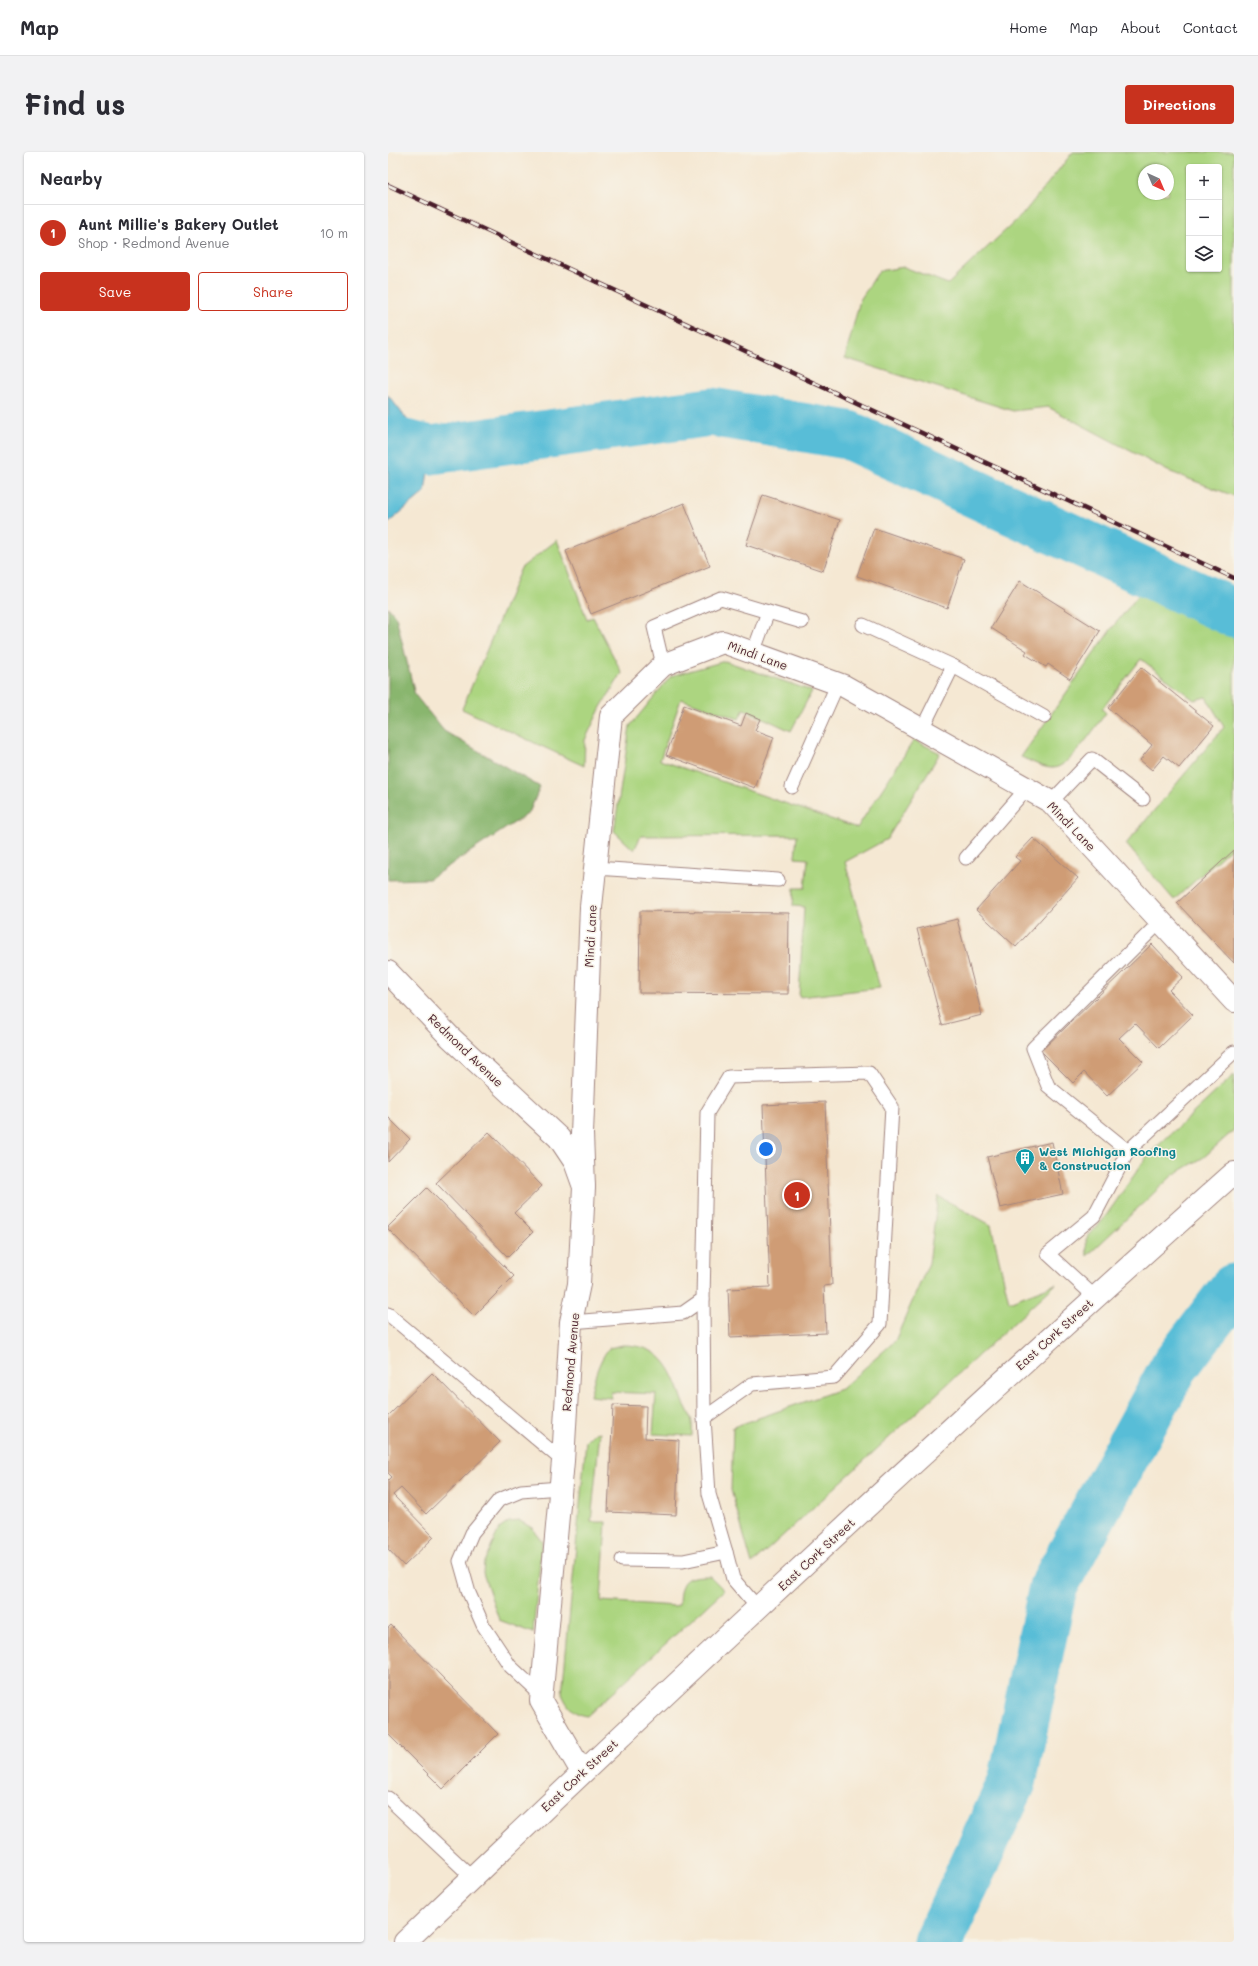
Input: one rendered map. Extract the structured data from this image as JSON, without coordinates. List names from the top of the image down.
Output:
{
  "streets": {
    "street": ["Mindi Lane", "Redmond Avenue", "East Cork Street"]
  },
  "crossings": [
    ["Mindi Lane", "Redmond Avenue"],
    ["Redmond Avenue", "East Cork Street"]
  ],
  "places": {
    "building": ["West Michigan Roofing & Construction"]
  },
  "north": "bottom right",
  "page": {
    "header": "Map",
    "nav": [
      "Home",
      "Map",
      "About",
      "Contact"
    ],
    "buttons": [
      "Directions",
      ["Save", "Share"]
    ],
    "title": "Find us",
    "heading": "Nearby",
    "map_buttons": ["+", "−"],
    "list": [
      {
        "mark": "1",
        "name": "Aunt Millie's Bakery Outlet",
        "note": "Shop · Redmond Avenue",
        "value": "10 m"
      }
    ],
    "pins": "1"
  }
}
